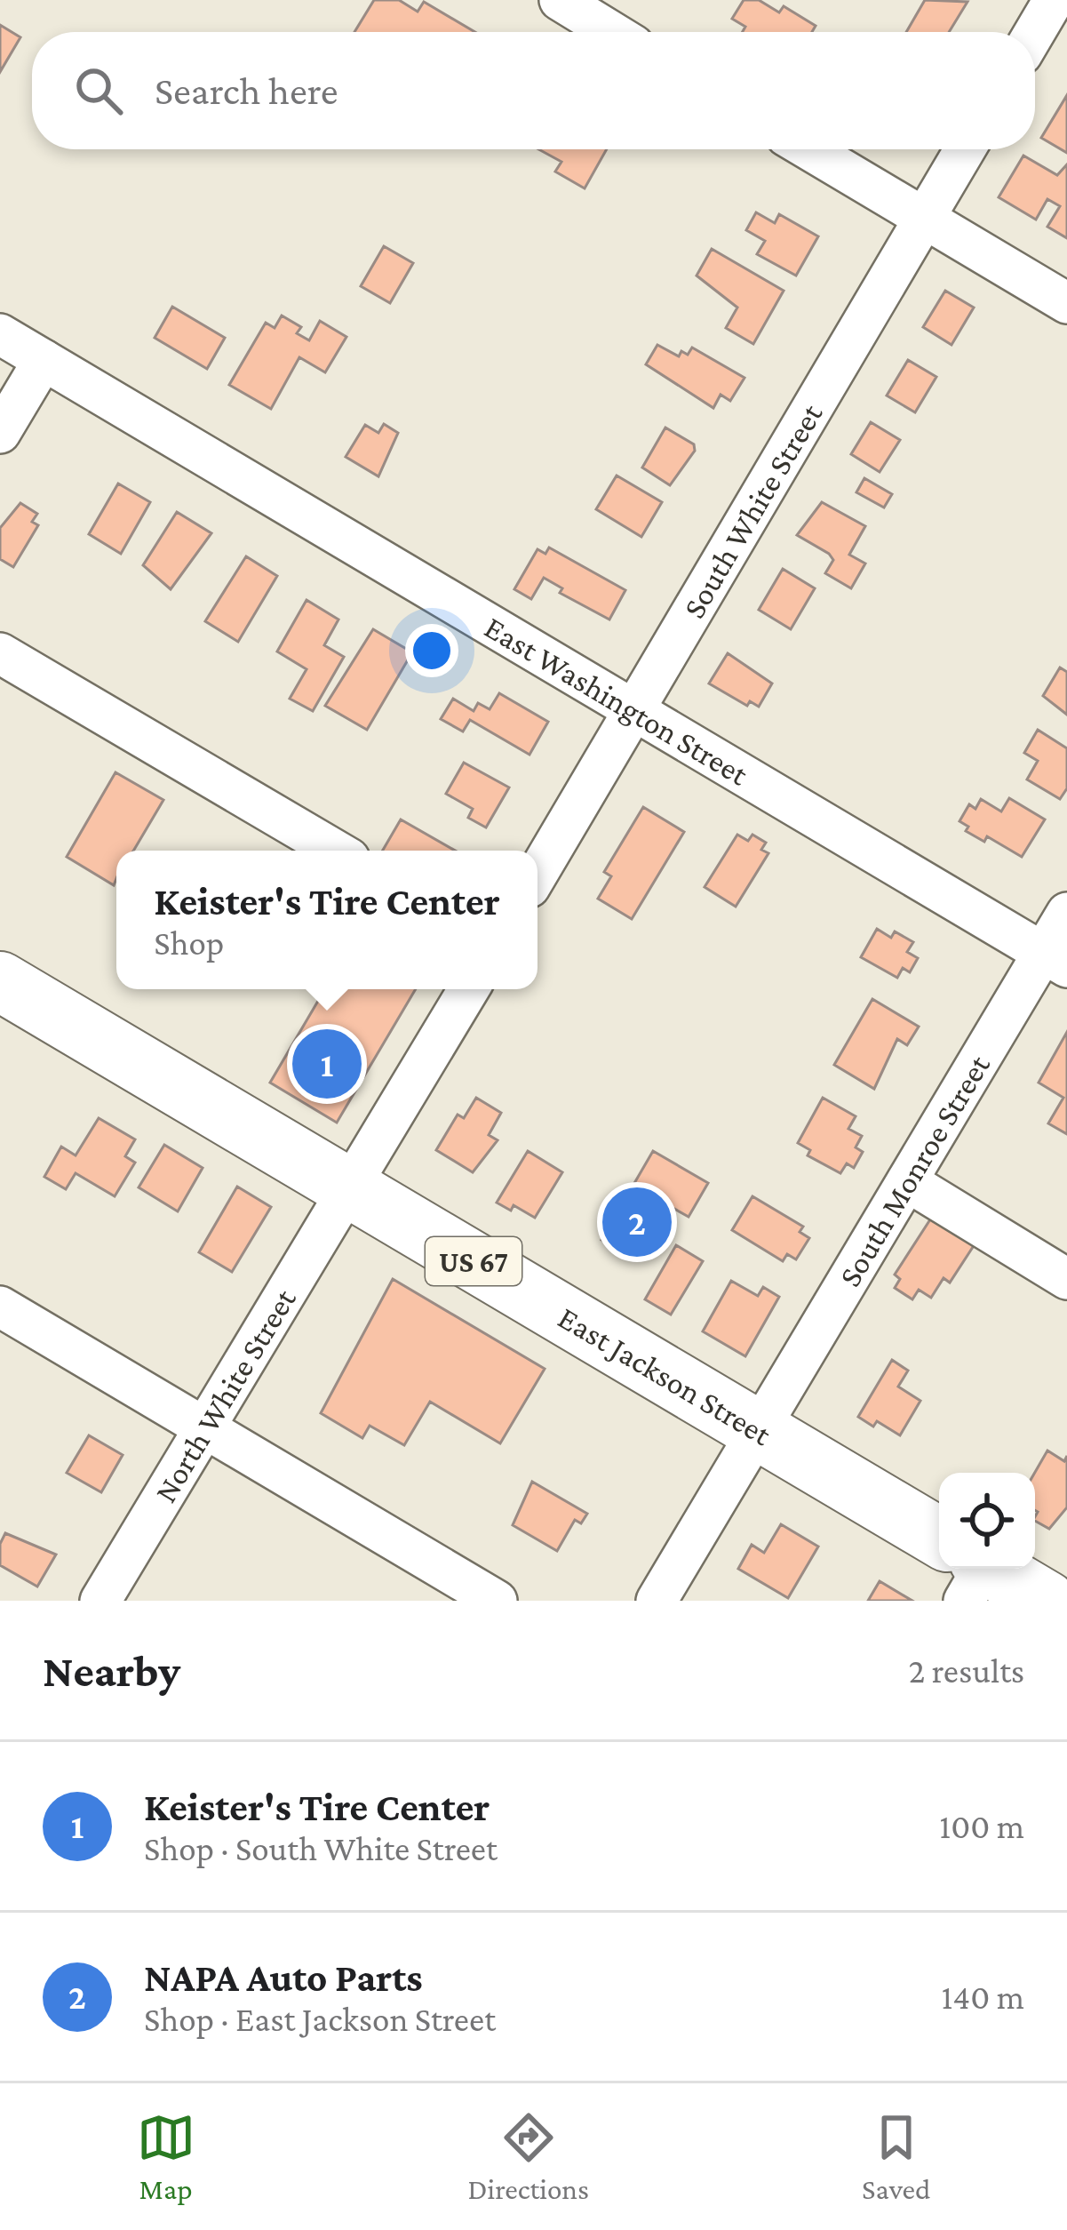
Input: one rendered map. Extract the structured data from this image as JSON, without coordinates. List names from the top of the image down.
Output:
{
  "streets": {
    "highway": ["US 67", "East Jackson Street"],
    "street": [
      "South White Street",
      "East Washington Street",
      "South Monroe Street",
      "North White Street"
    ]
  },
  "crossings": [
    ["South White Street", "East Washington Street"],
    ["East Washington Street", "South Monroe Street"],
    ["South Monroe Street", "East Jackson Street"],
    ["East Jackson Street", "North White Street"]
  ],
  "page": {
    "search": "Search here",
    "popup": ["Keister's Tire Center", "Shop"],
    "pins": ["1", "2"],
    "heading": ["Nearby", "2 results"],
    "list": [
      {
        "mark": "1",
        "name": "Keister's Tire Center",
        "note": "Shop · South White Street",
        "value": "100 m"
      },
      {
        "mark": "2",
        "name": "NAPA Auto Parts",
        "note": "Shop · East Jackson Street",
        "value": "140 m"
      }
    ],
    "nav": ["Map", "Directions", "Saved"]
  }
}
